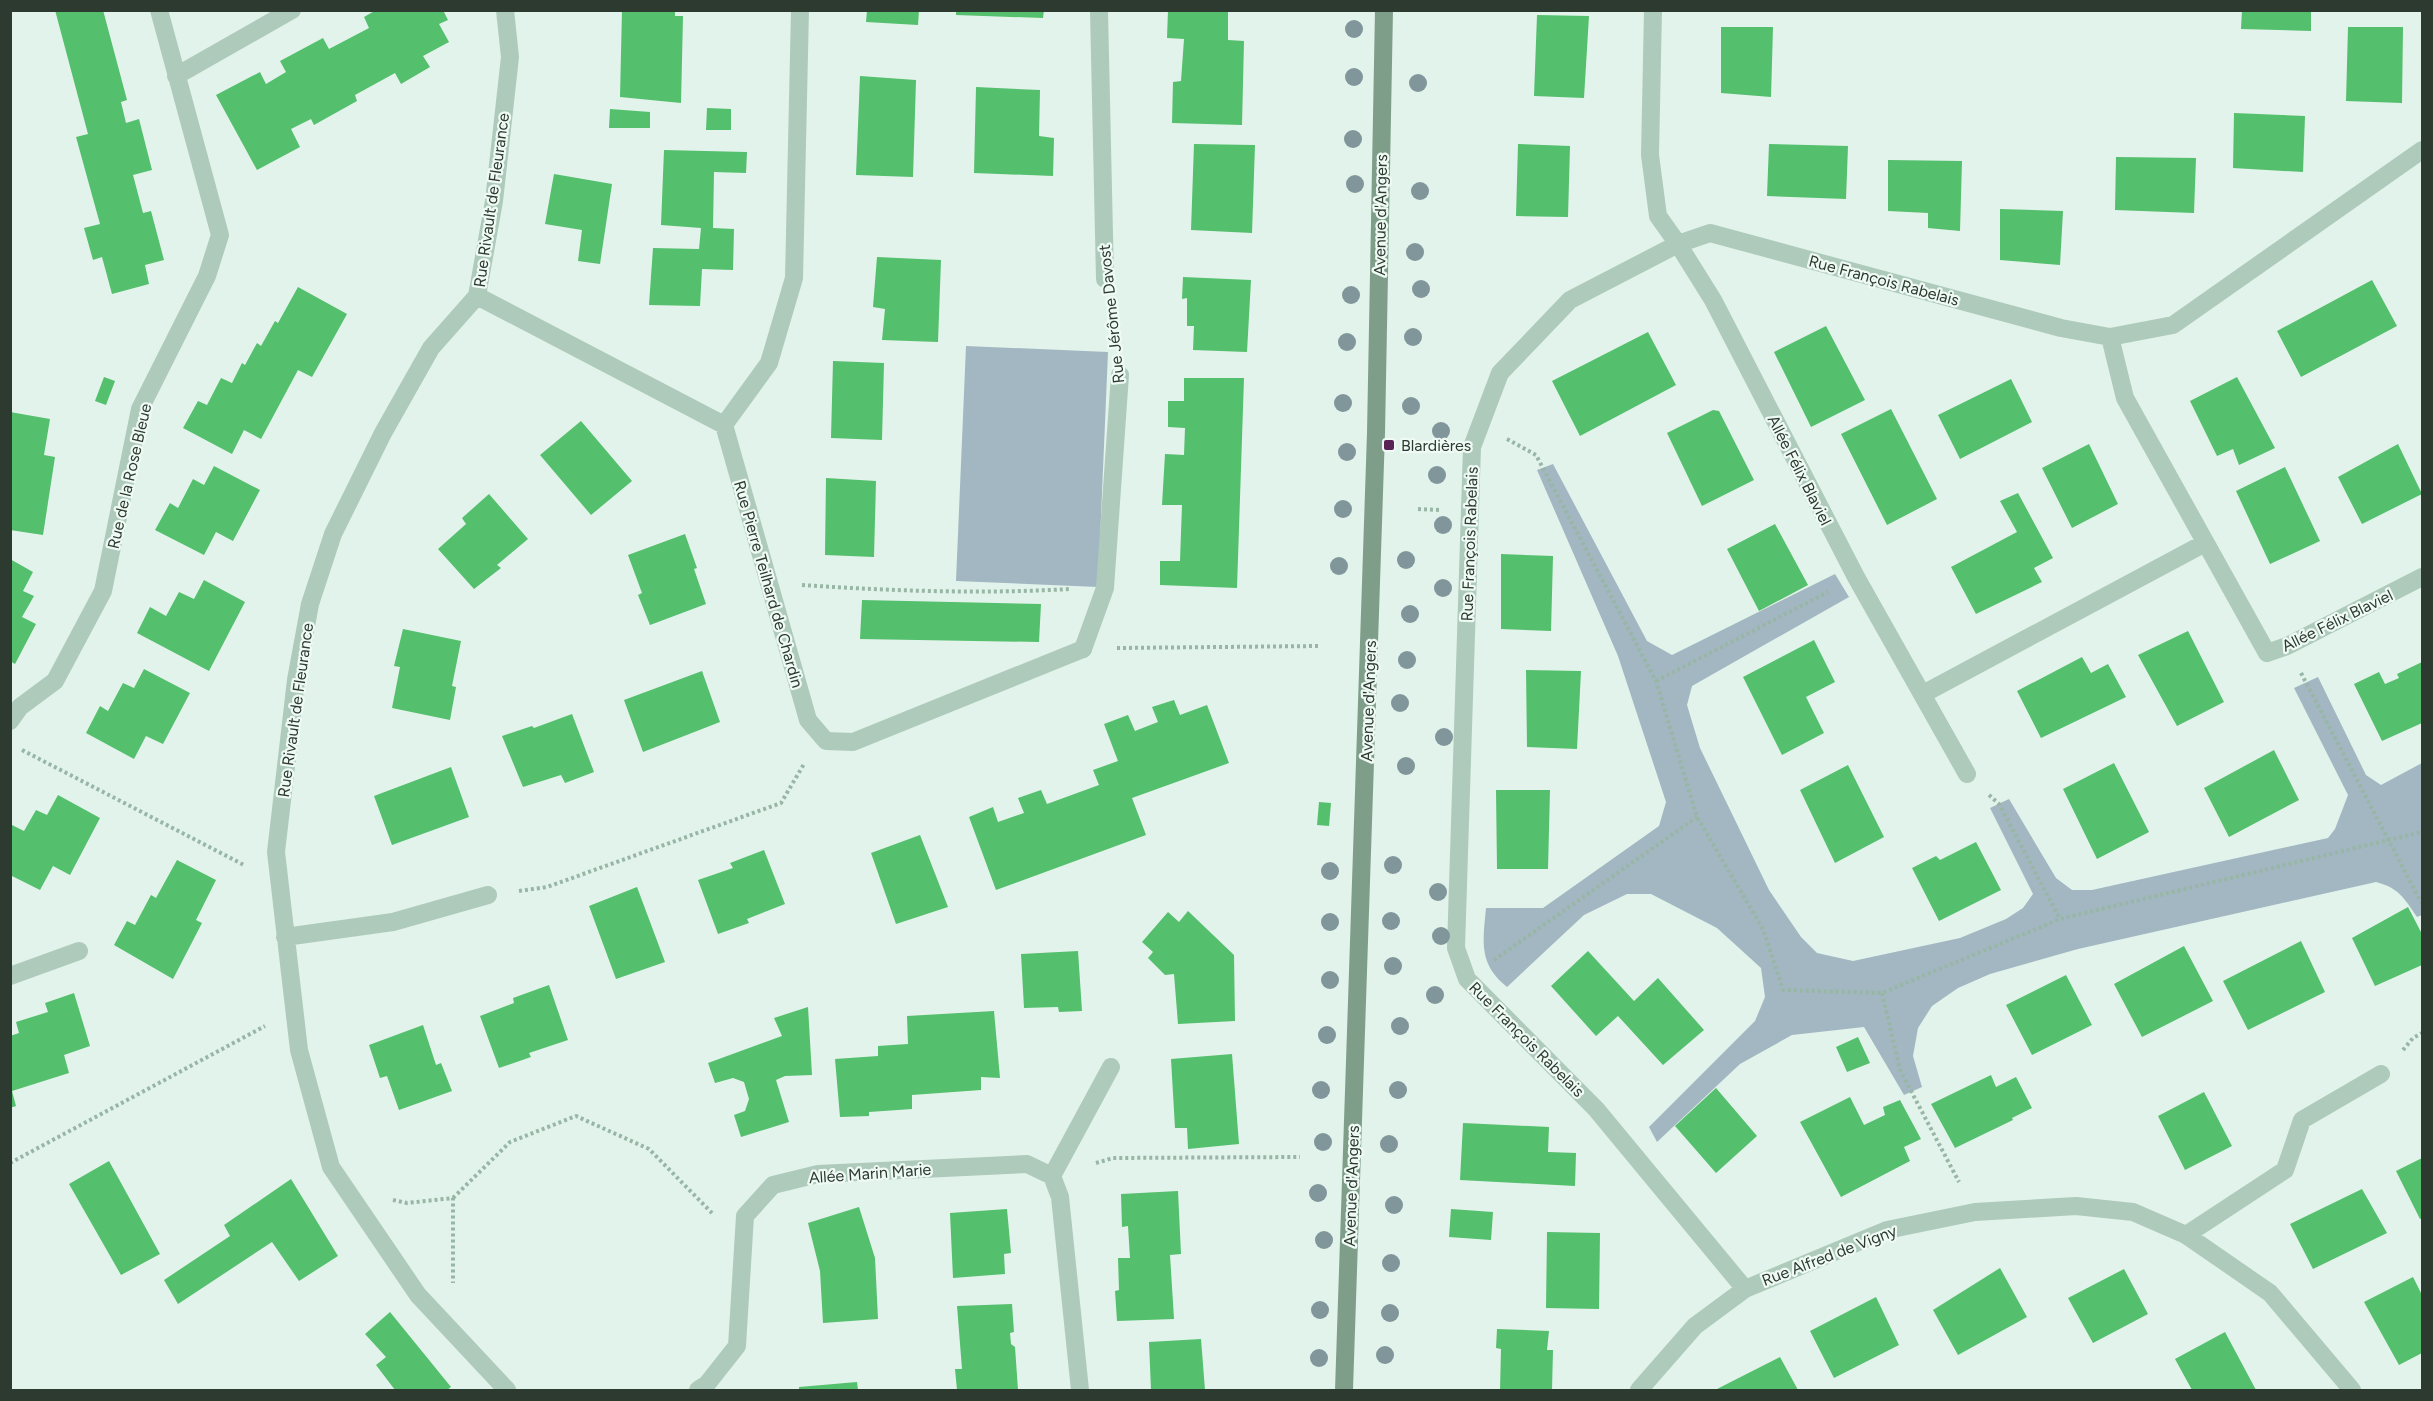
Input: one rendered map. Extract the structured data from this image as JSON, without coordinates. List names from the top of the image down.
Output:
{
  "streets": {
    "street": [
      "Rue Rivault de Fleurance",
      "Avenue d'Angers",
      "Rue François Rabelais",
      "Rue Jérôme Davost",
      "Allée Félix Blaviel",
      "Rue de la Rose Bleue",
      "Rue Pierre Teilhard de Chardin",
      "Allée Marin Marie",
      "Rue Alfred de Vigny"
    ]
  },
  "crossings": [
    ["Rue François Rabelais", "Allée Félix Blaviel"],
    ["Rue François Rabelais", "Rue Alfred de Vigny"]
  ],
  "places": {
    "transit": ["Blardières"]
  }
}
